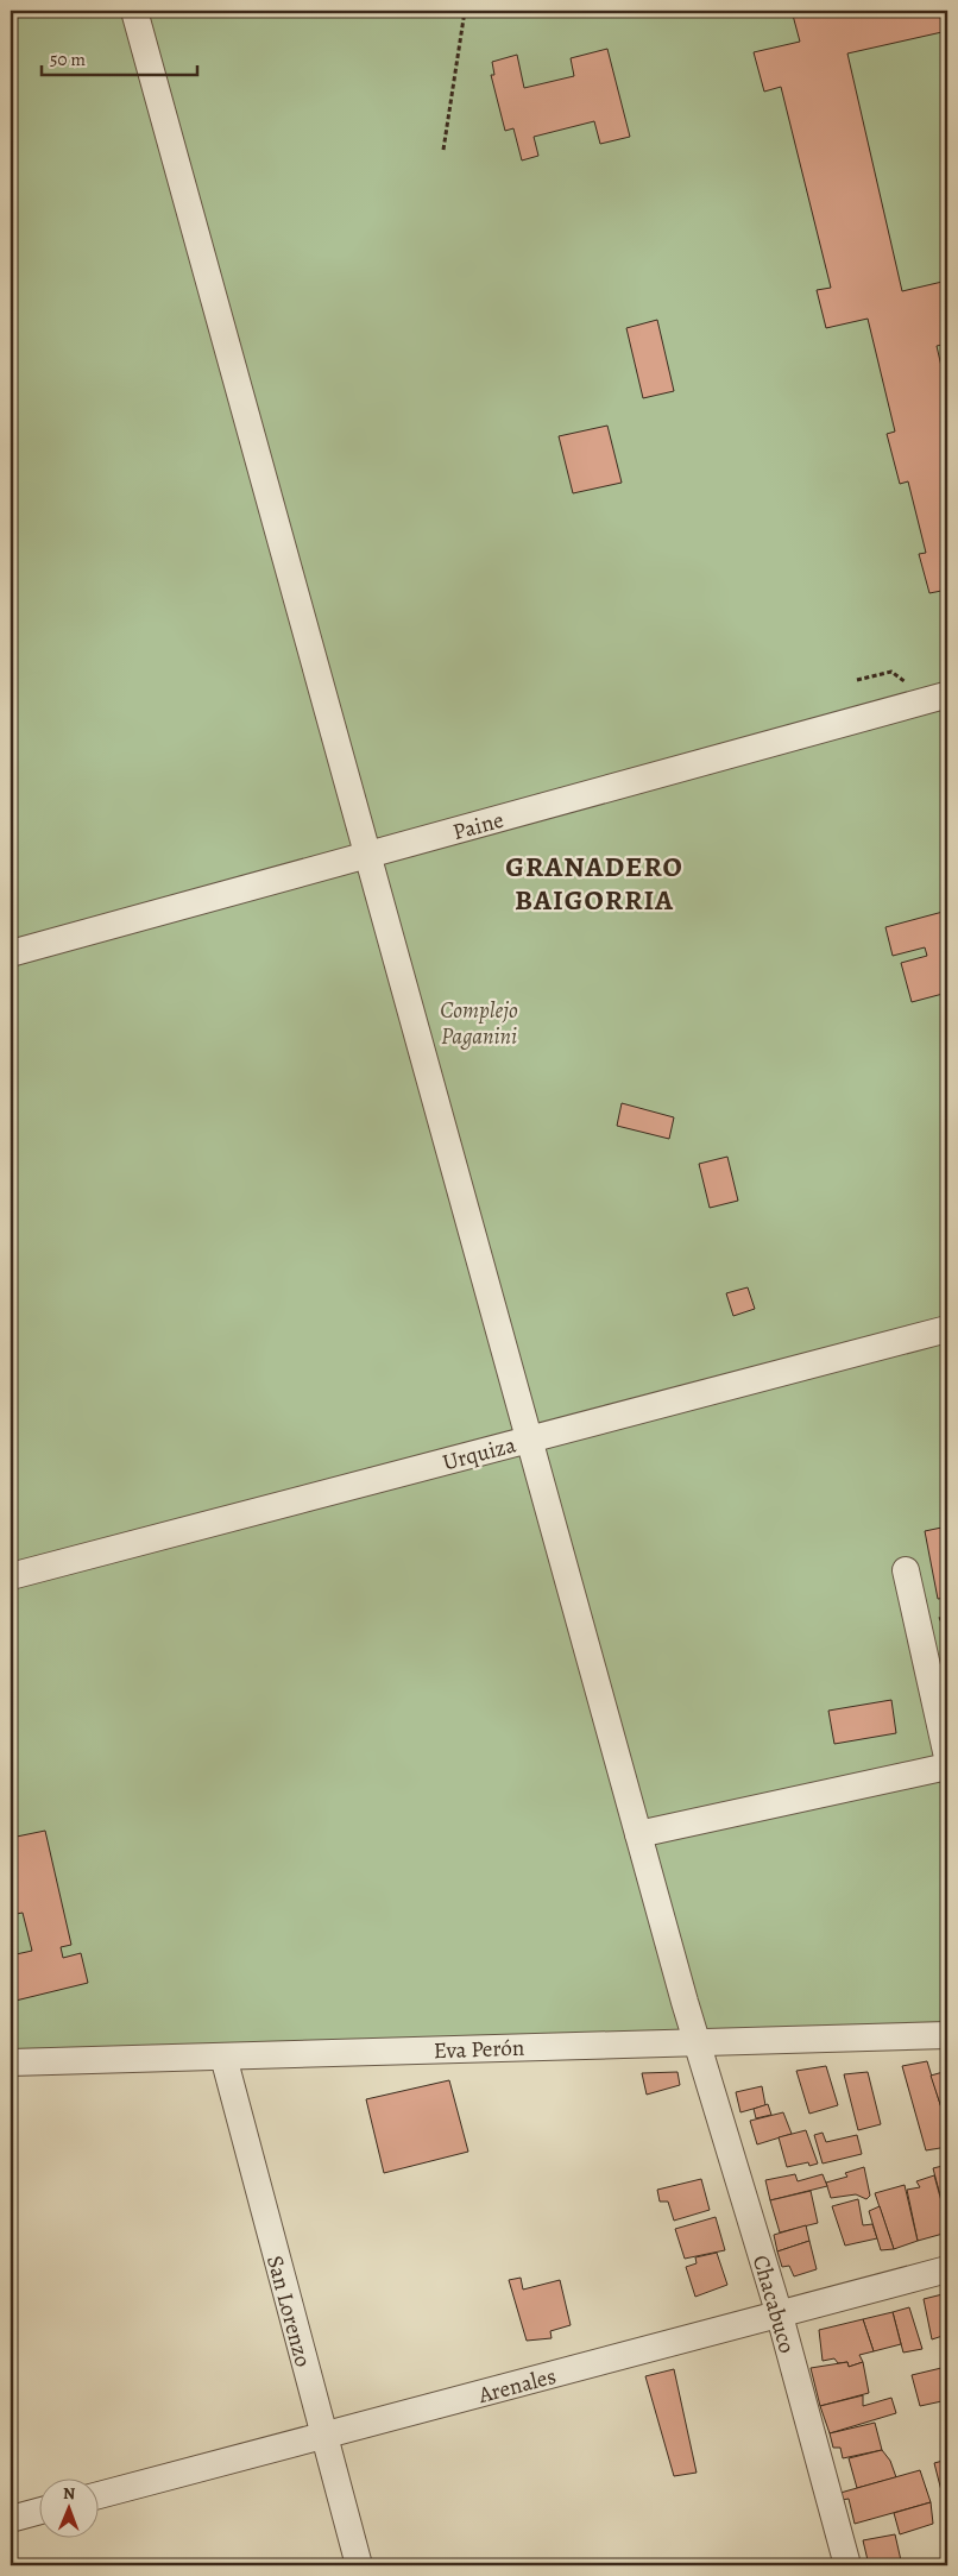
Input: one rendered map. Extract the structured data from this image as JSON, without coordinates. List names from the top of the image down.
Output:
{
  "streets": {
    "street": [
      "Paine",
      "Urquiza",
      "Eva Perón",
      "Chacabuco",
      "San Lorenzo",
      "Arenales"
    ]
  },
  "crossings": [
    ["Paine", "Chacabuco"],
    ["Urquiza", "Chacabuco"],
    ["Eva Perón", "Chacabuco"],
    ["Eva Perón", "San Lorenzo"],
    ["Chacabuco", "Arenales"],
    ["San Lorenzo", "Arenales"]
  ],
  "districts": ["GRANADERO BAIGORRIA"],
  "parks": ["Complejo Paganini"],
  "scale_bar": "50 m",
  "north": "top"
}
